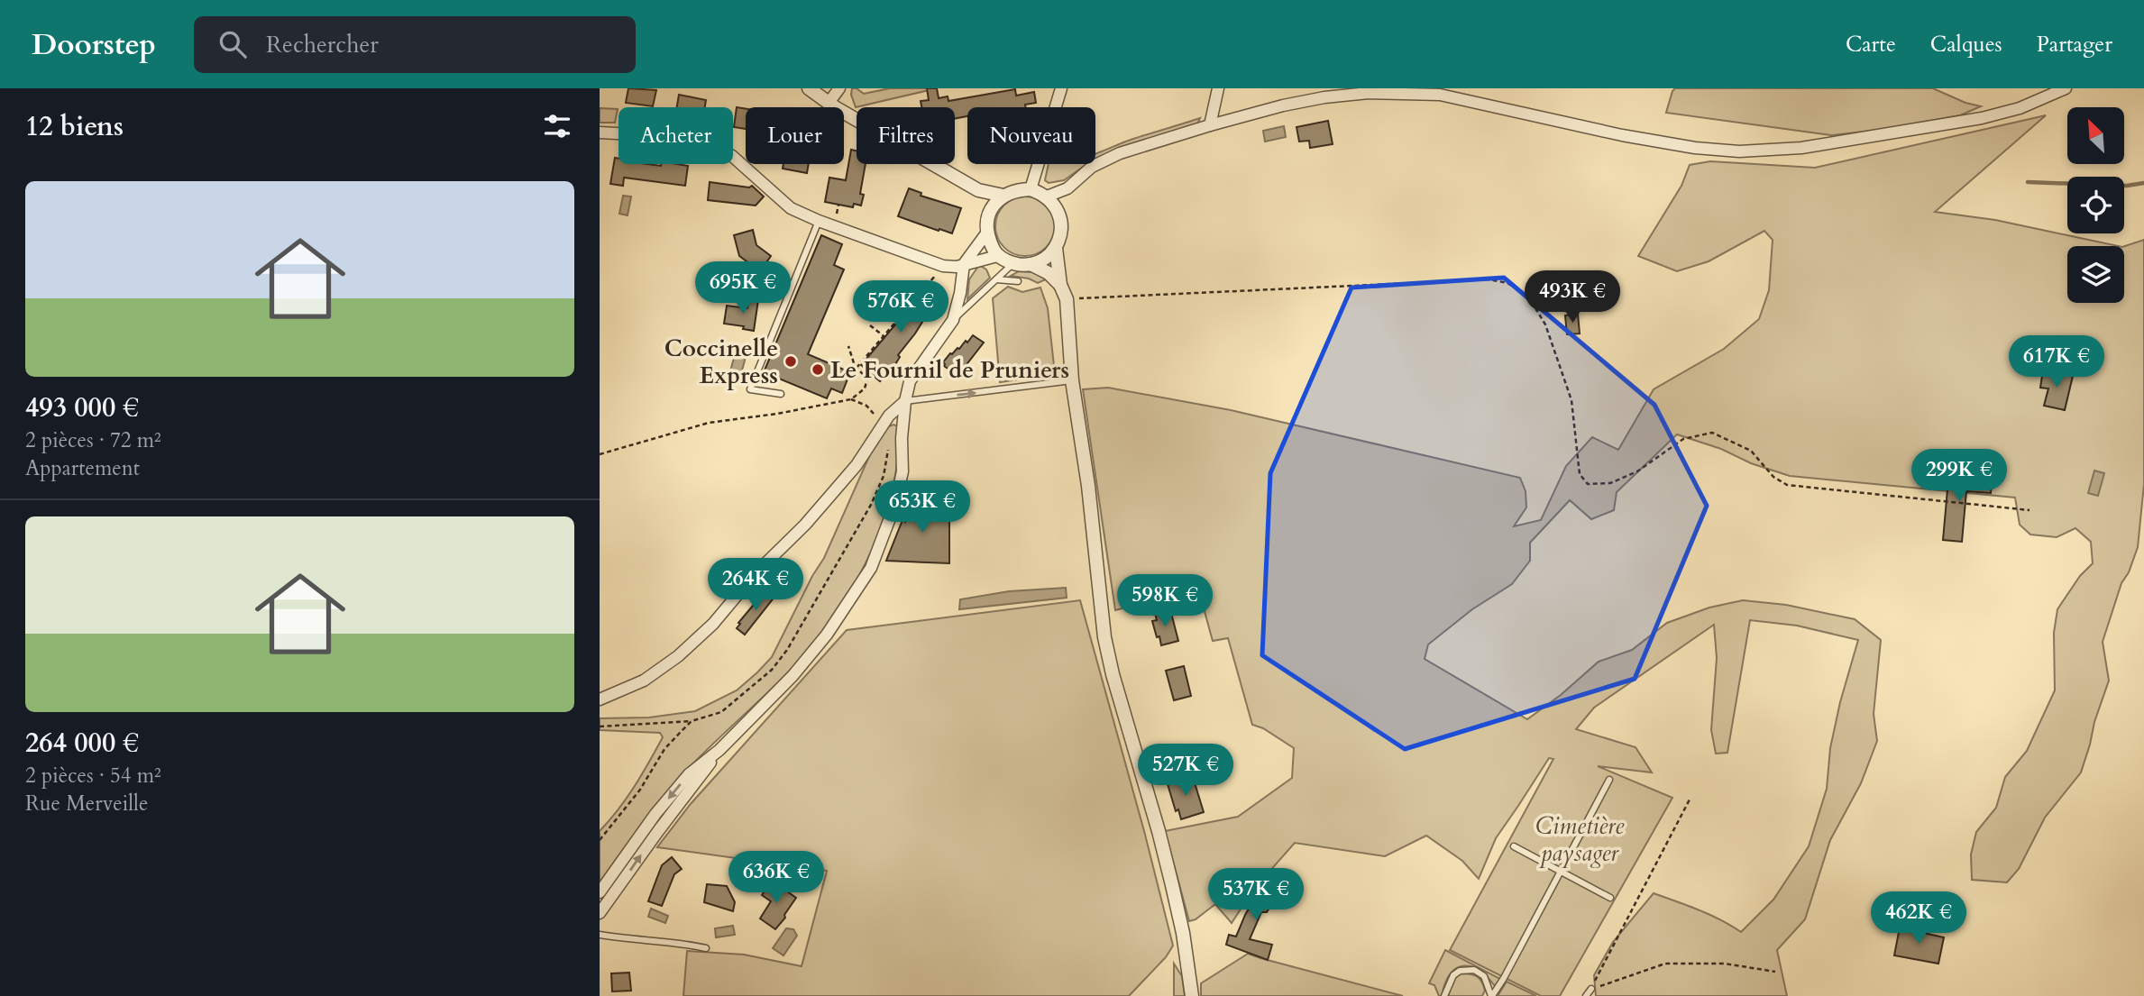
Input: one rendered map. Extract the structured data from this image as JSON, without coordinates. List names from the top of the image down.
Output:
{
  "parks": ["Cimetière paysager"],
  "places": ["Coccinelle Express", "Le Fournil de Pruniers"],
  "north": "top left",
  "page": {
    "header": "Doorstep",
    "search": "Rechercher",
    "nav": ["Carte", "Calques", "Partager"],
    "heading": "12 biens",
    "chip": [
      "Acheter",
      "Louer",
      "Filtres",
      "Nouveau"
    ],
    "list": [
      {
        "name": "493 000 €",
        "note": "2 pièces · 72 m² · Appartement"
      },
      {
        "name": "264 000 €",
        "note": "2 pièces · 54 m² · Rue Merveille"
      }
    ],
    "price": [
      "695K €",
      "493K €",
      "576K €",
      "617K €",
      "299K €",
      "653K €",
      "264K €",
      "598K €",
      "527K €",
      "636K €",
      "537K €",
      "462K €"
    ]
  }
}
